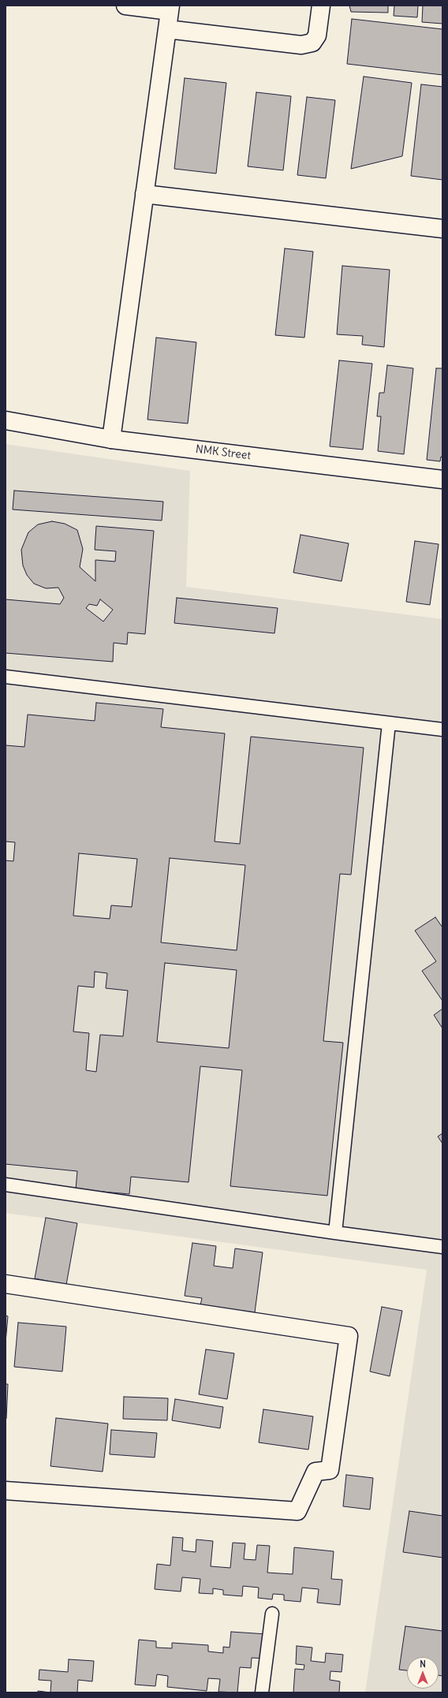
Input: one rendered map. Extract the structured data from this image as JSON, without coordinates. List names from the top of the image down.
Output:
{
  "streets": {
    "street": ["NMK Street"]
  },
  "north": "top"
}
